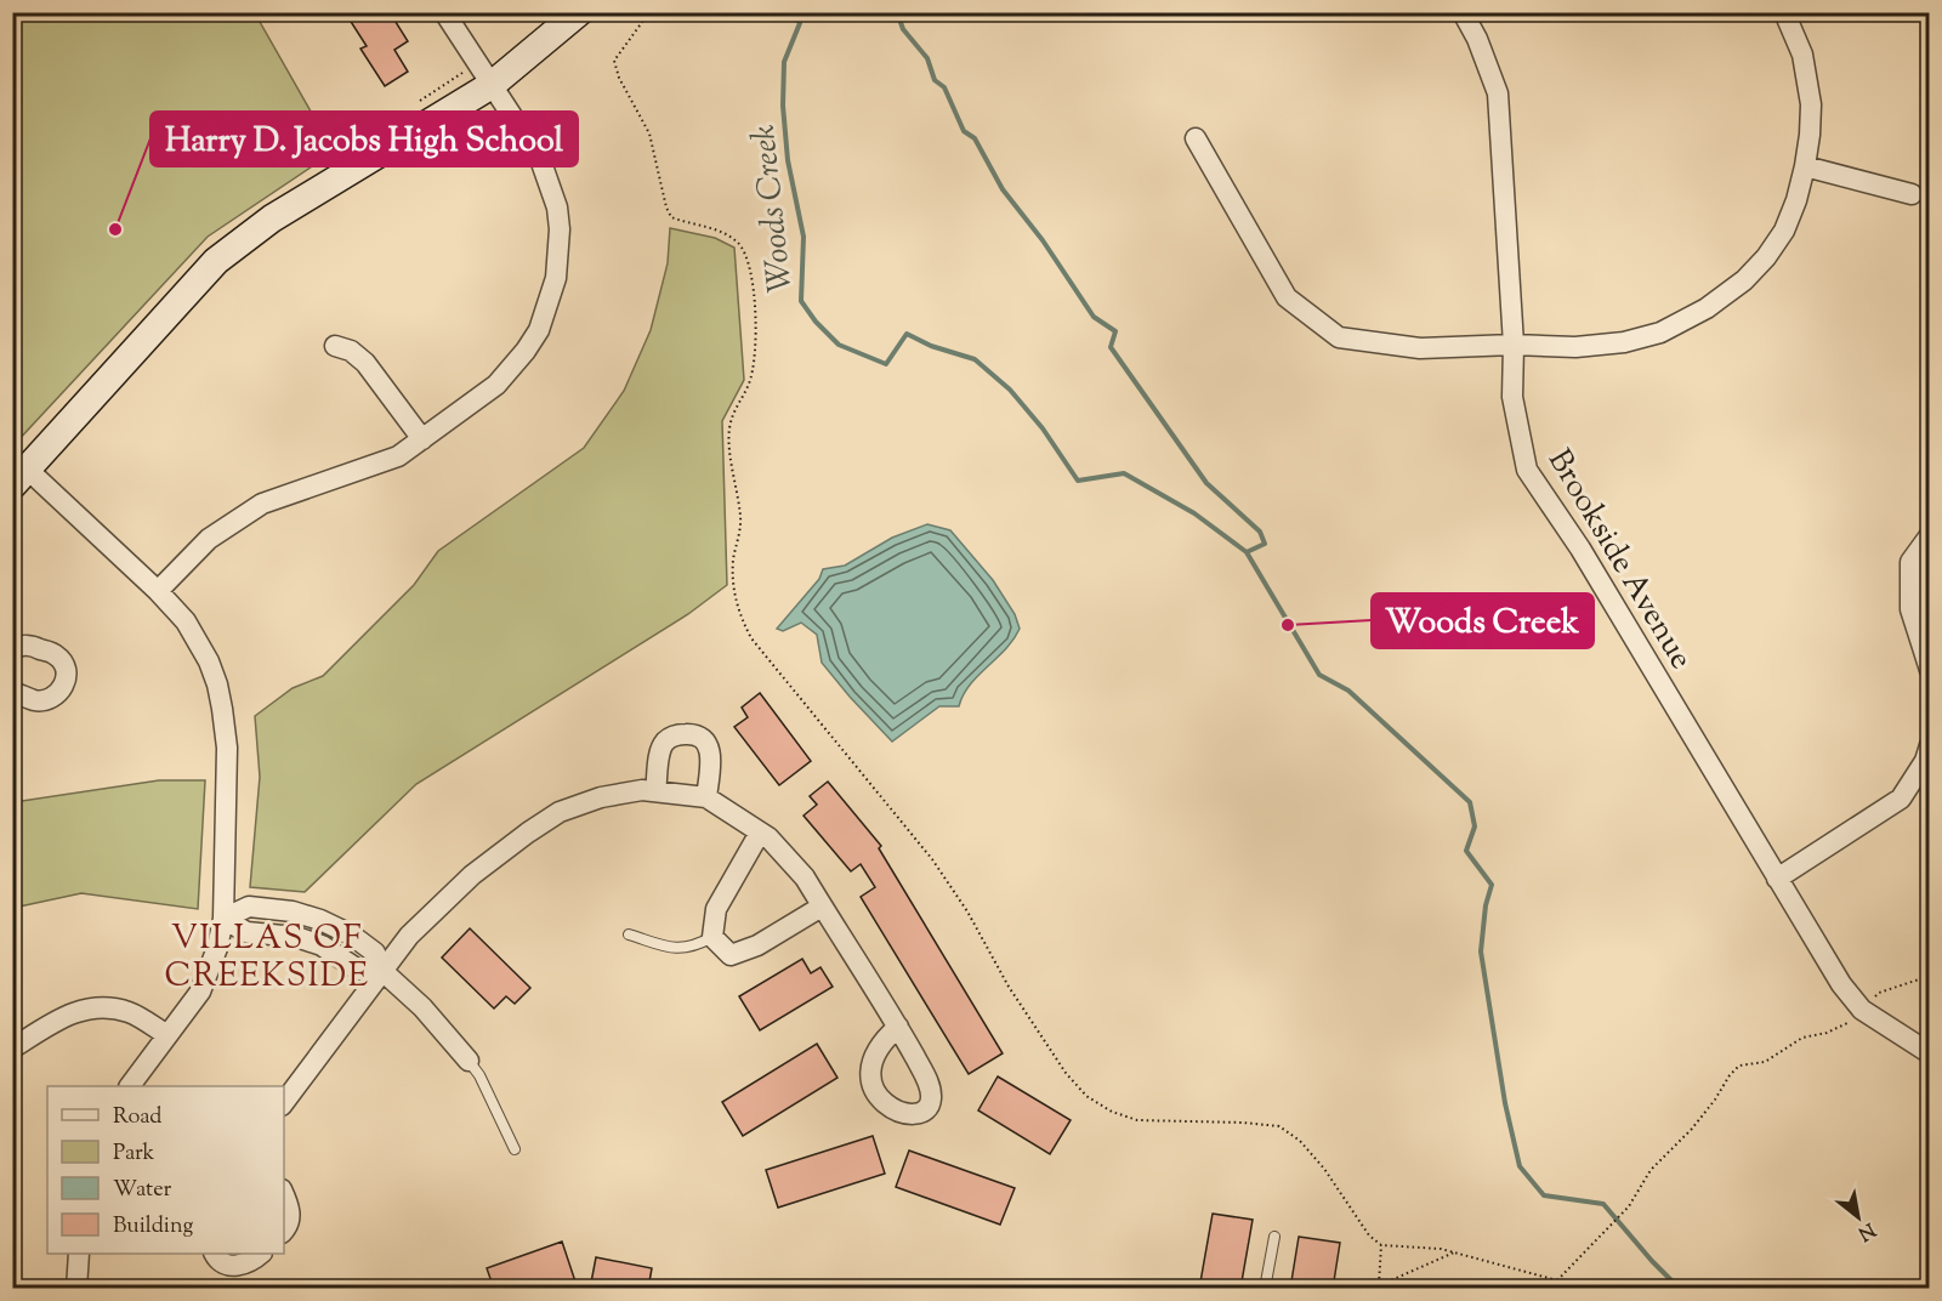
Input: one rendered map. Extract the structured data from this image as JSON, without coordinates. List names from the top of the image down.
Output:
{
  "streets": {
    "street": ["Brookside Avenue"]
  },
  "districts": ["VILLAS OF CREEKSIDE"],
  "water": ["Woods Creek"],
  "places": ["Harry D. Jacobs High School", "Woods Creek"],
  "legend": [
    "Road",
    "Park",
    "Water",
    "Building"
  ],
  "north": "bottom right"
}
